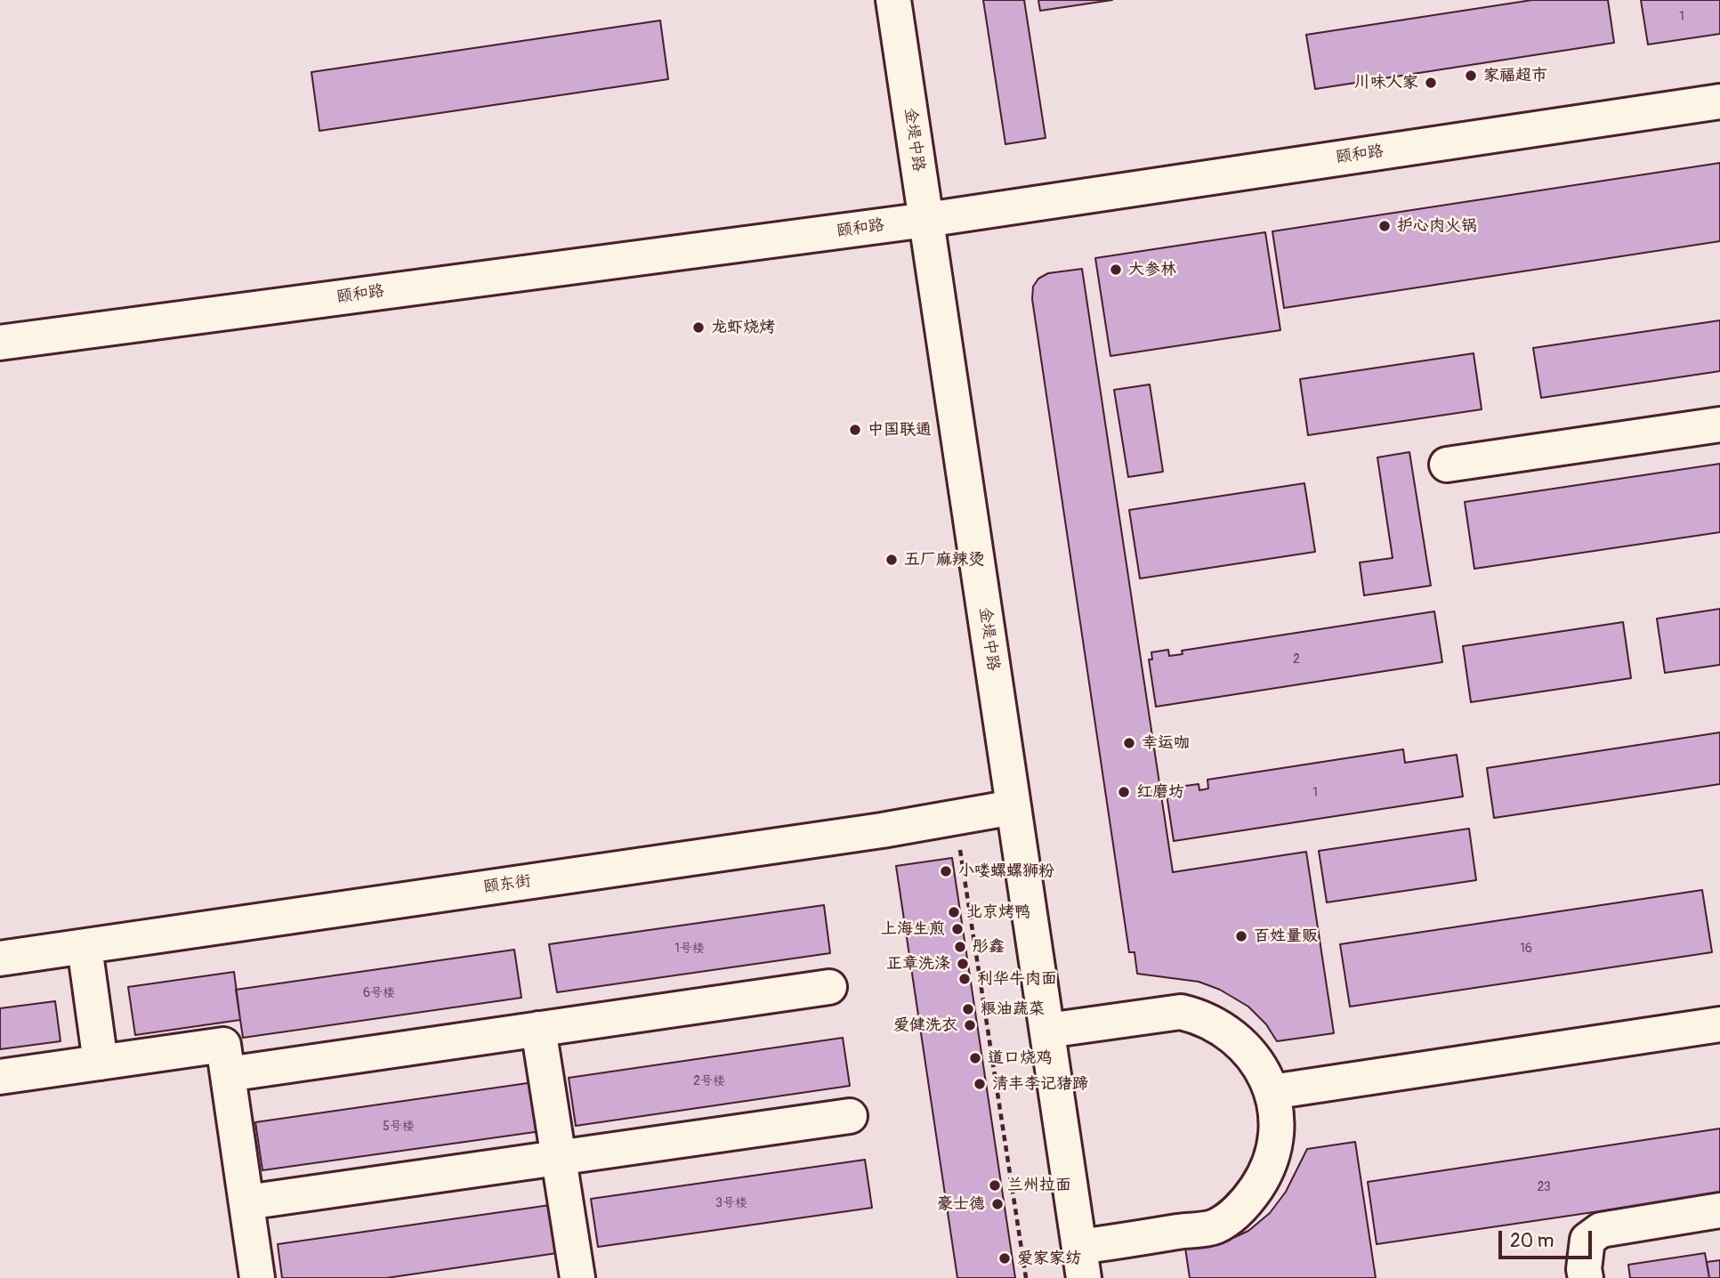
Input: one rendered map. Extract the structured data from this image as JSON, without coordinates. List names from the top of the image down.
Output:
{
  "streets": {
    "street": ["金堤中路", "颐和路", "颐东街"]
  },
  "crossings": [
    ["金堤中路", "颐和路"],
    ["金堤中路", "颐东街"]
  ],
  "places": [
    "家福超市",
    "川味人家",
    "护心肉火锅",
    "大参林",
    "龙虾烧烤",
    "中国联通",
    "五厂麻辣烫",
    "幸运咖",
    "红磨坊",
    "小喽螺螺狮粉",
    "北京烤鸭",
    "上海生煎",
    "百姓量贩",
    "彤鑫",
    "正章洗涤",
    "利华牛肉面",
    "粮油蔬菜",
    "爱健洗衣",
    "道口烧鸡",
    "清丰李记猪蹄",
    "兰州拉面",
    "豪士德",
    "爱家家纺"
  ],
  "house_numbers": [
    "1",
    "2",
    "1",
    "1号楼",
    "16",
    "6号楼",
    "2号楼",
    "5号楼",
    "23",
    "3号楼"
  ],
  "scale_bar": "20 m"
}
